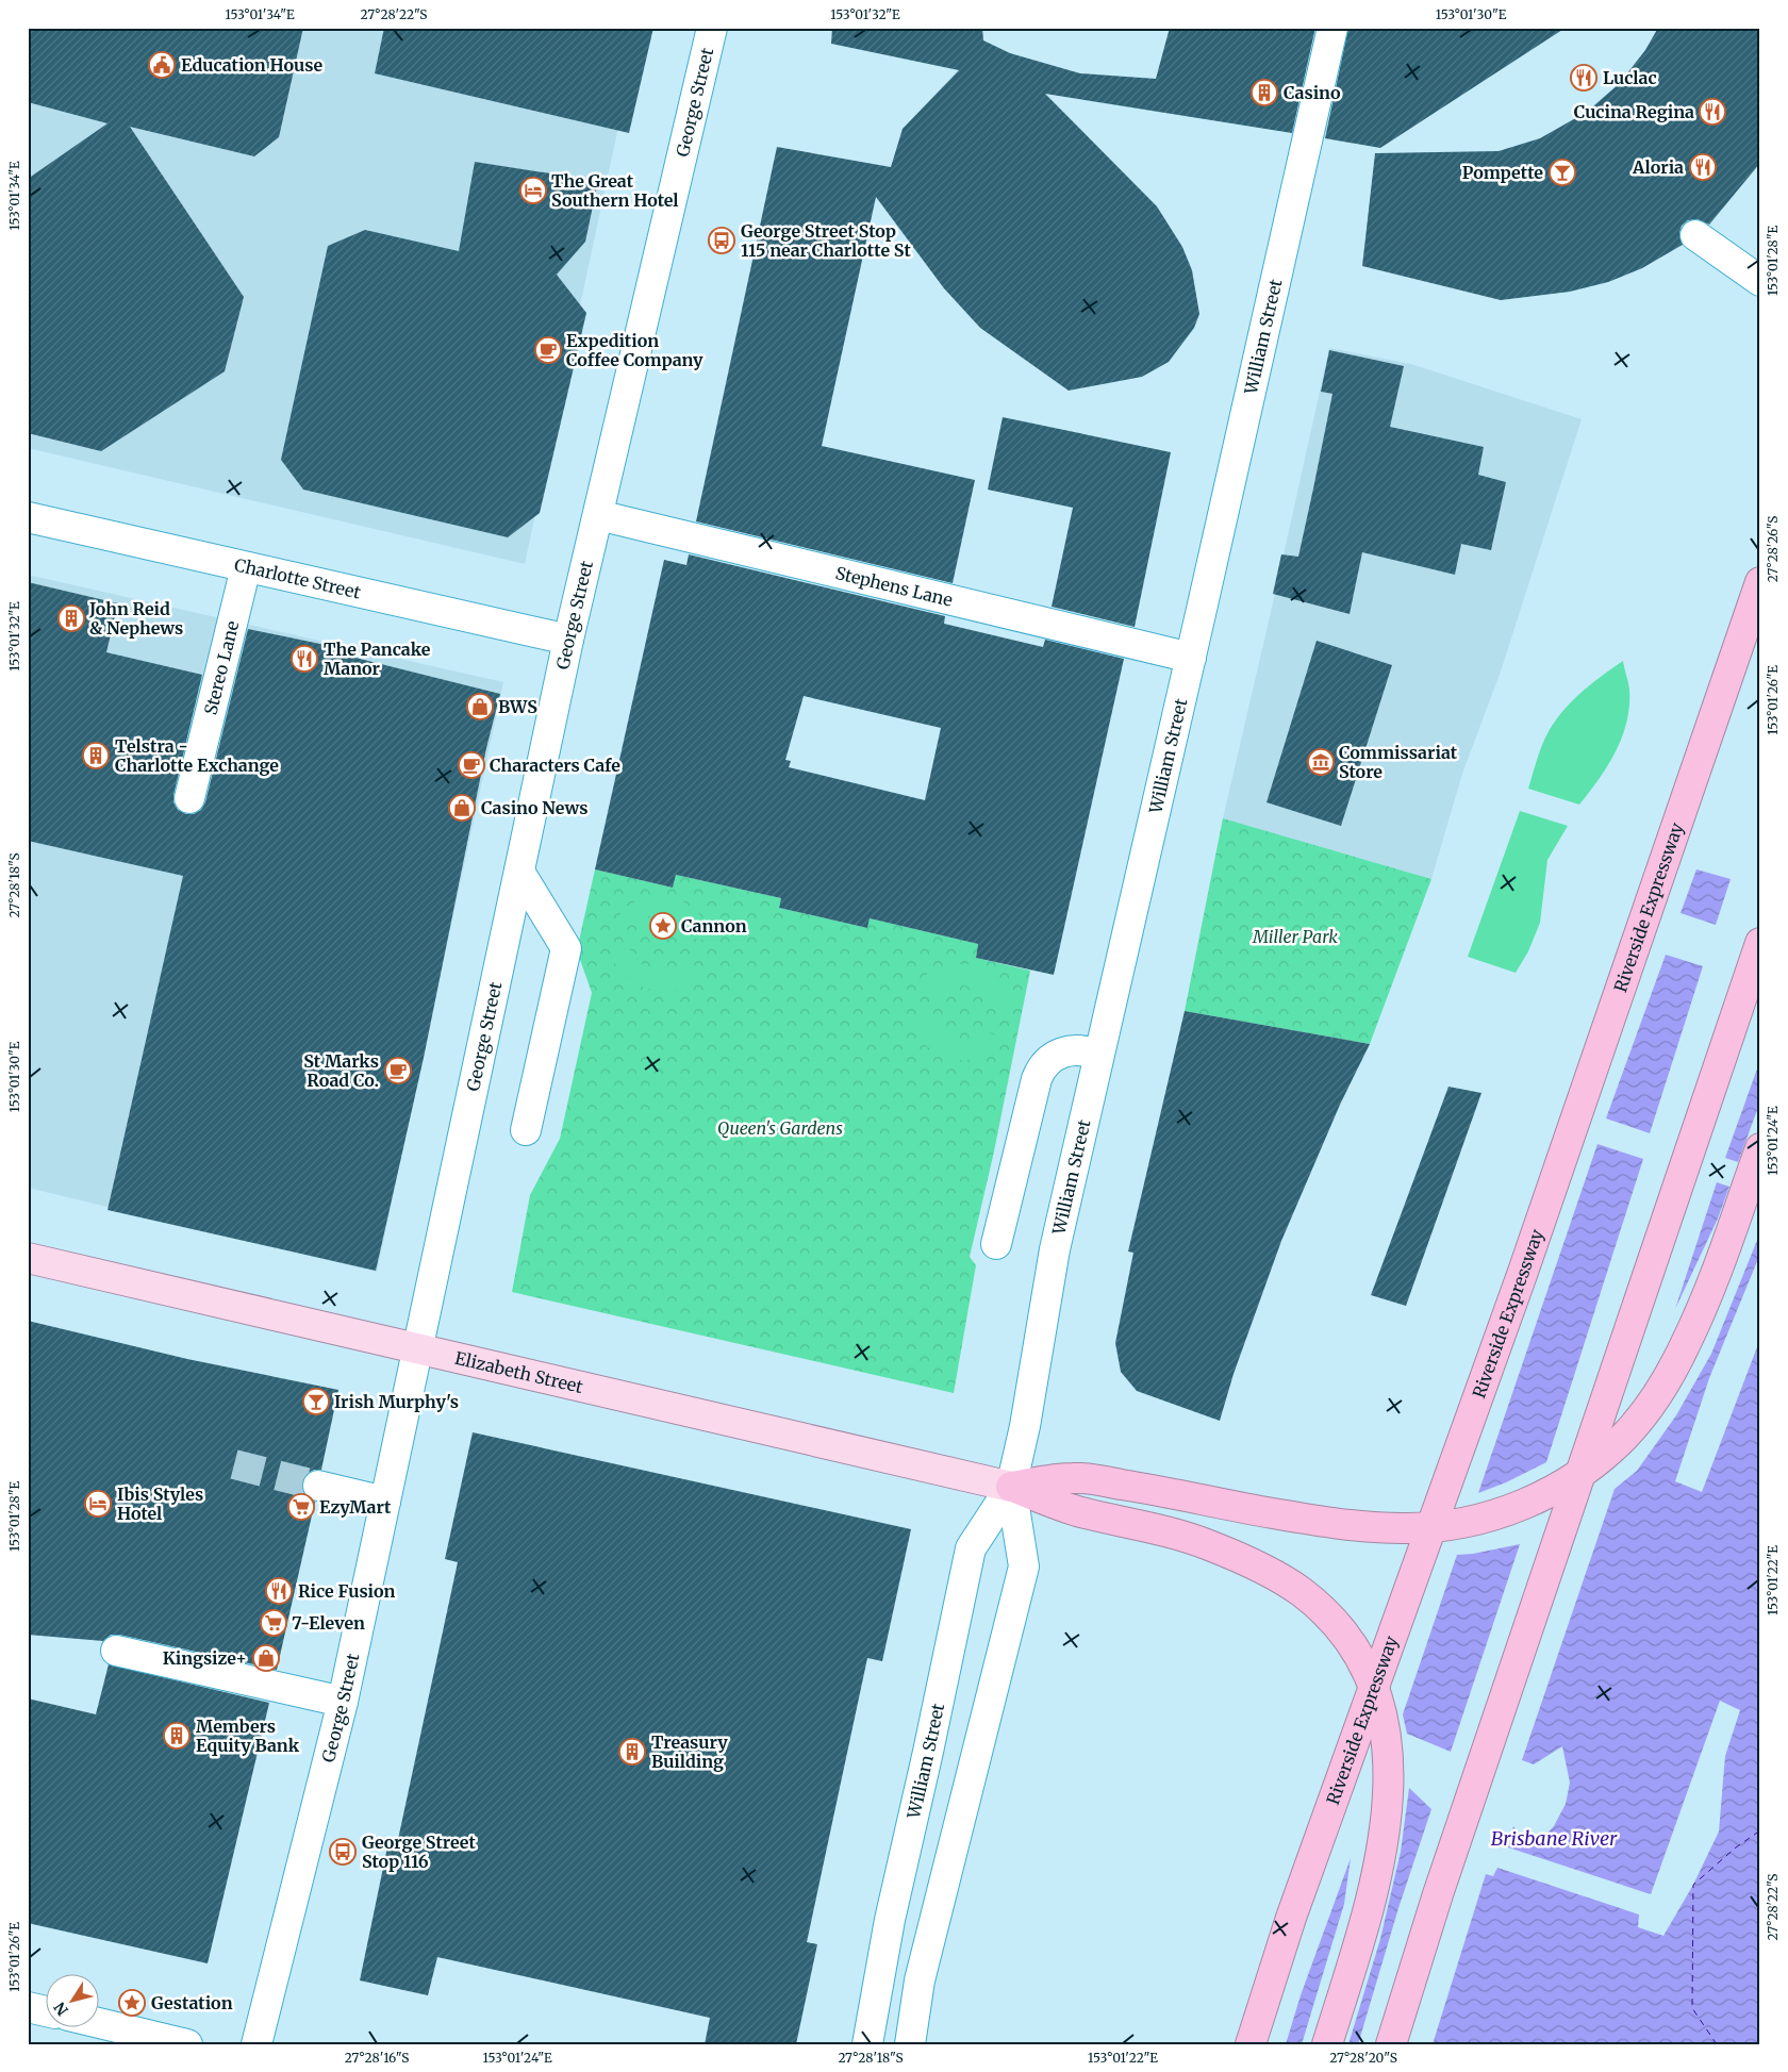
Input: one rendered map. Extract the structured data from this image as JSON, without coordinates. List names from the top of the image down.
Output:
{
  "streets": {
    "highway": ["Riverside Expressway"],
    "main road": ["Elizabeth Street"],
    "street": [
      "George Street",
      "William Street",
      "Charlotte Street",
      "Stephens Lane",
      "Stereo Lane"
    ]
  },
  "crossings": [
    ["George Street", "Charlotte Street"],
    ["George Street", "Stephens Lane"],
    ["George Street", "Elizabeth Street"],
    ["William Street", "Stephens Lane"],
    ["William Street", "Elizabeth Street"],
    ["Charlotte Street", "Stereo Lane"]
  ],
  "water": ["Brisbane River"],
  "parks": ["Miller Park", "Queen's Gardens"],
  "places": {
    "public building": ["Education House"],
    "restaurant": [
      "Luclac",
      "Cucina Regina",
      "Aloria",
      "The Pancake Manor",
      "Rice Fusion"
    ],
    "building": [
      "Casino",
      "John Reid & Nephews",
      "Telstra - Charlotte Exchange",
      "Members Equity Bank",
      "Treasury Building"
    ],
    "bar": ["Pompette", "Irish Murphy's"],
    "hotel": ["The Great Southern Hotel", "Ibis Styles Hotel"],
    "bus stop": ["George Street Stop 115 near Charlotte St", "George Street Stop 116"],
    "cafe": ["Expedition Coffee Company", "Characters Cafe", "St Marks Road Co."],
    "shop": ["BWS", "Casino News", "Kingsize+"],
    "museum": ["Commissariat Store"],
    "place": ["Cannon", "Gestation"],
    "supermarket": ["EzyMart", "7-Eleven"]
  },
  "north": "bottom left",
  "coordinates": [
    "153°01'34\"E",
    "27°28'22\"S",
    "153°01'32\"E",
    "153°01'30\"E",
    "153°01'28\"E",
    "27°28'26\"S",
    "153°01'26\"E",
    "27°28'18\"S",
    "153°01'24\"E",
    "153°01'22\"E",
    "27°28'16\"S",
    "27°28'20\"S"
  ]
}
